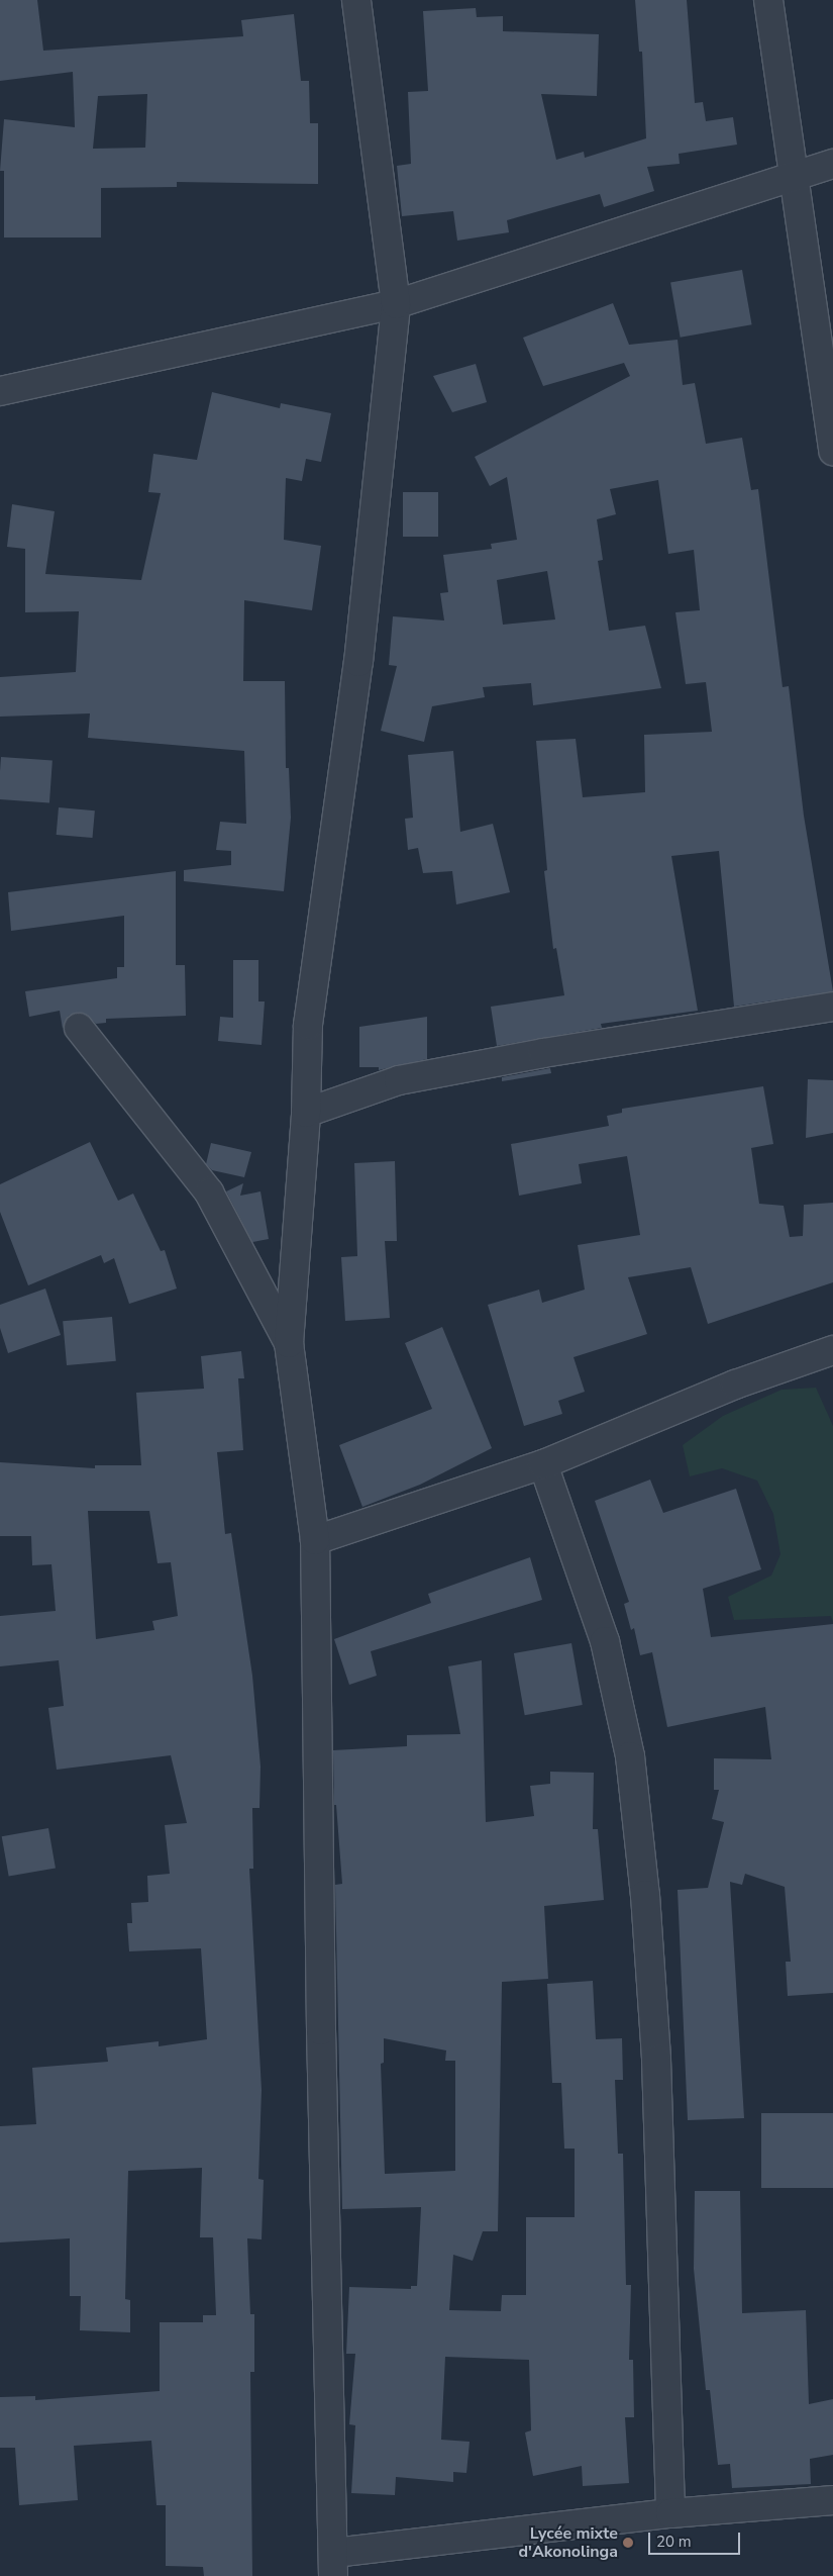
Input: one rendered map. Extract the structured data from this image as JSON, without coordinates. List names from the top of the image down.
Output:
{
  "places": ["Lycée mixte d'Akonolinga"],
  "scale_bar": "20 m"
}
